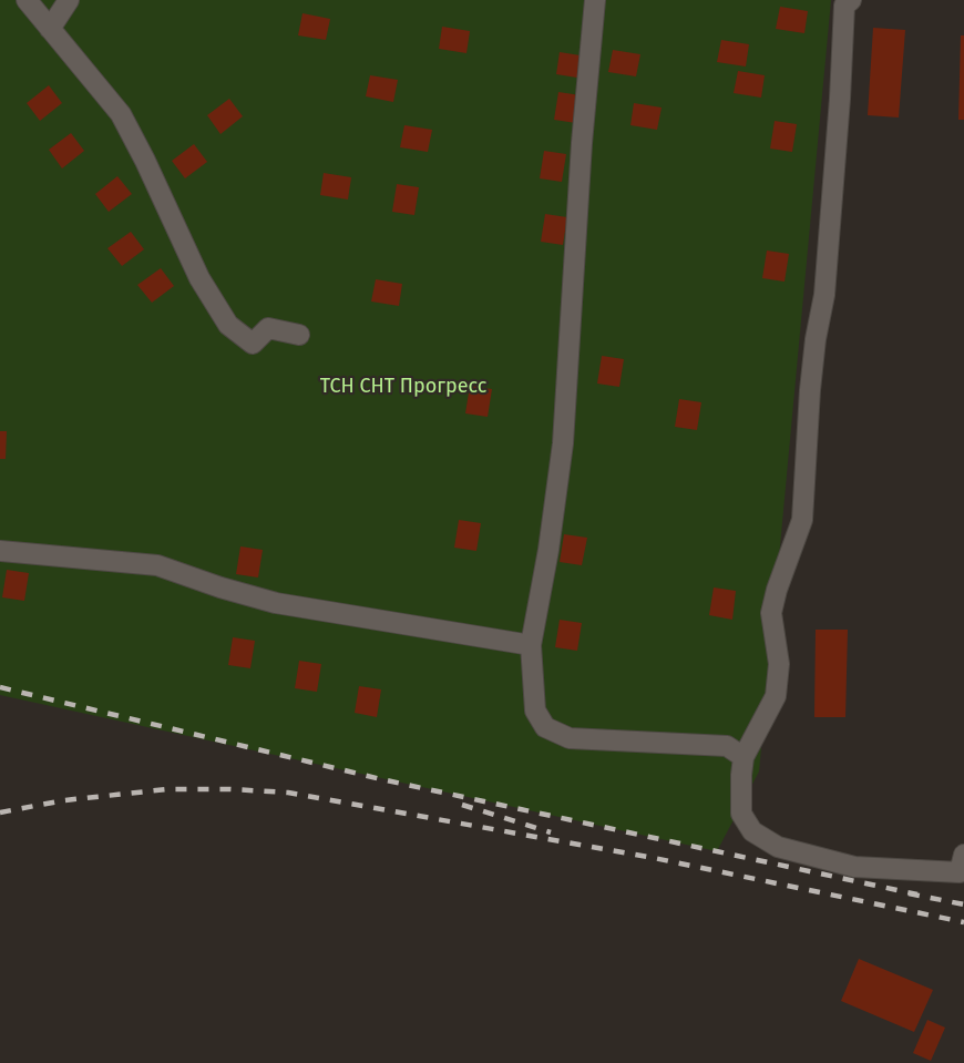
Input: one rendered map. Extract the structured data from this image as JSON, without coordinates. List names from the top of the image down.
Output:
{
  "parks": ["ТСН СНТ Прогресс"]
}
